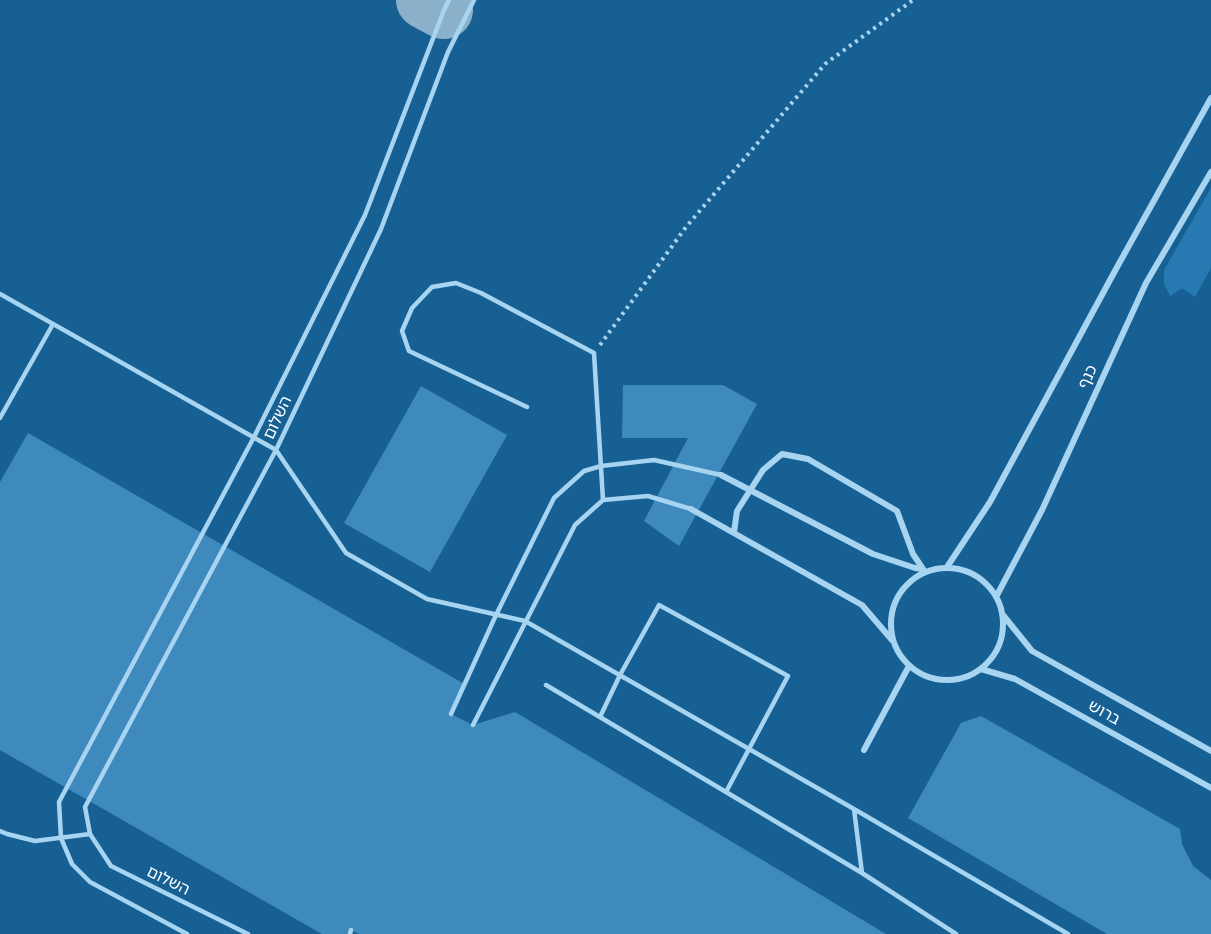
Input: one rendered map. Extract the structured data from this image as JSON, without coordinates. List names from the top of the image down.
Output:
{
  "streets": {
    "street": ["כנף", "ברוש"],
    "lane": ["השלום"]
  },
  "crossings": [
    ["כנף", "ברוש"]
  ]
}
